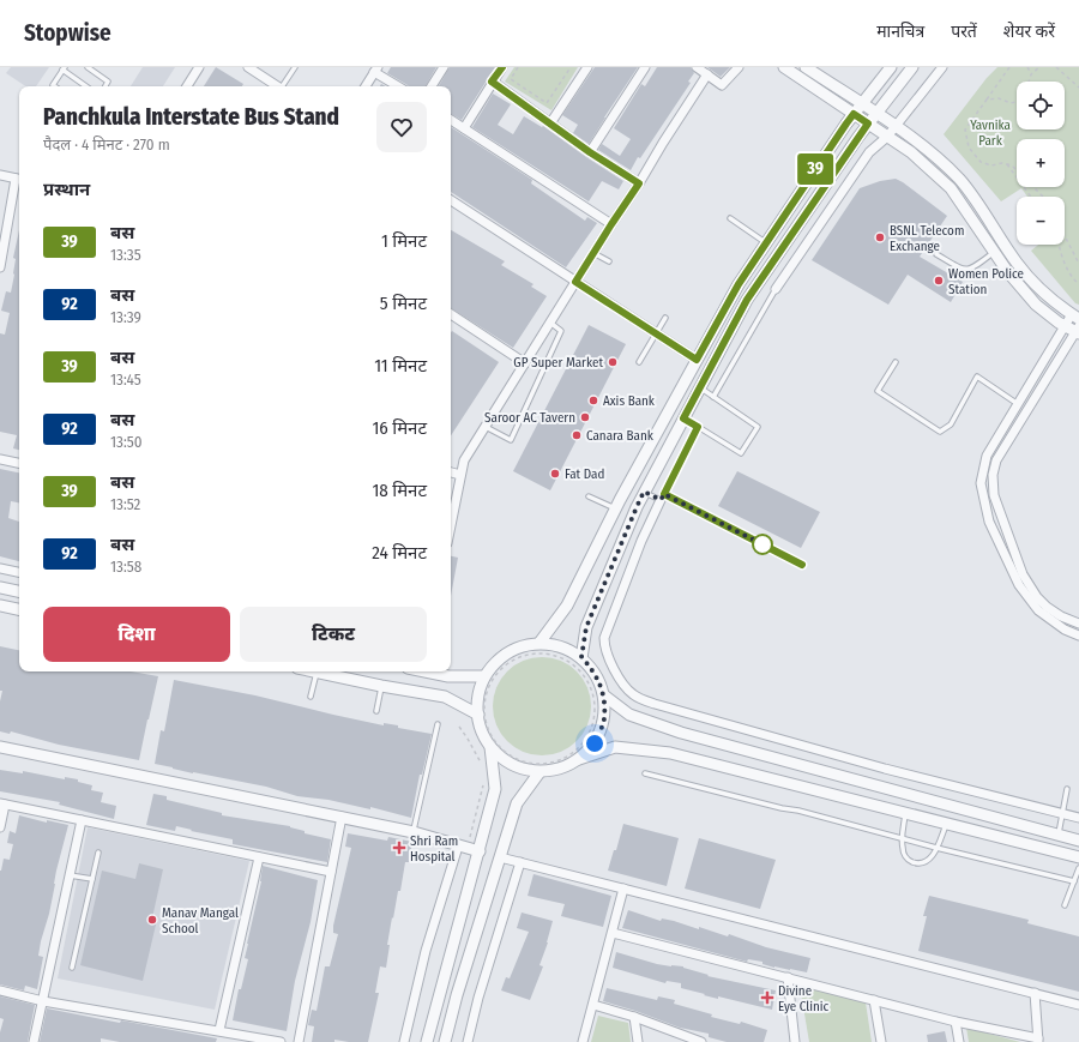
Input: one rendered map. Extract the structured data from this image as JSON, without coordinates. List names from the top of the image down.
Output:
{
  "parks": ["Yavnika Park"],
  "places": {
    "other": [
      "BSNL Telecom Exchange",
      "Women Police Station",
      "GP Super Market",
      "Axis Bank",
      "Saroor AC Tavern",
      "Canara Bank",
      "Fat Dad",
      "Manav Mangal School"
    ],
    "health": ["Shri Ram Hospital", "Divine Eye Clinic"]
  },
  "lines": ["bus line 39"],
  "page": {
    "header": "Stopwise",
    "nav": ["मानचित्र", "परतें", "शेयर करें"],
    "on_map": "39",
    "map_buttons": ["+", "−"],
    "heading": [
      ["Panchkula Interstate Bus Stand", "पैदल · 4 मिनट · 270 m"],
      "प्रस्थान"
    ],
    "list": [
      {
        "mark": "39",
        "name": "बस",
        "note": "13:35",
        "value": "1 मिनट"
      },
      {
        "mark": "92",
        "name": "बस",
        "note": "13:39",
        "value": "5 मिनट"
      },
      {
        "mark": "39",
        "name": "बस",
        "note": "13:45",
        "value": "11 मिनट"
      },
      {
        "mark": "92",
        "name": "बस",
        "note": "13:50",
        "value": "16 मिनट"
      },
      {
        "mark": "39",
        "name": "बस",
        "note": "13:52",
        "value": "18 मिनट"
      },
      {
        "mark": "92",
        "name": "बस",
        "note": "13:58",
        "value": "24 मिनट"
      }
    ],
    "buttons": ["दिशा", "टिकट"]
  }
}
